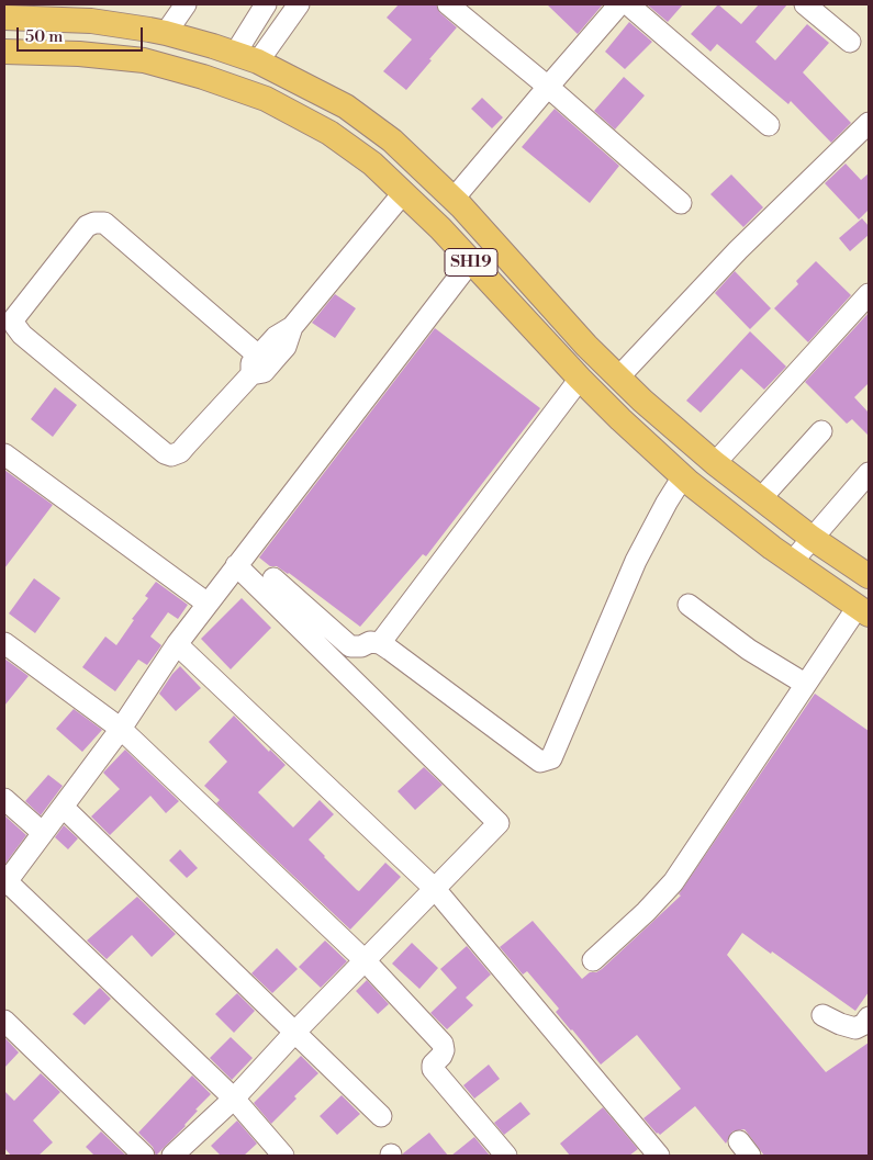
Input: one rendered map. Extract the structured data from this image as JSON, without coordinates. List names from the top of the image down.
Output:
{
  "streets": {
    "main road": ["SH19"]
  },
  "scale_bar": "50 m"
}
